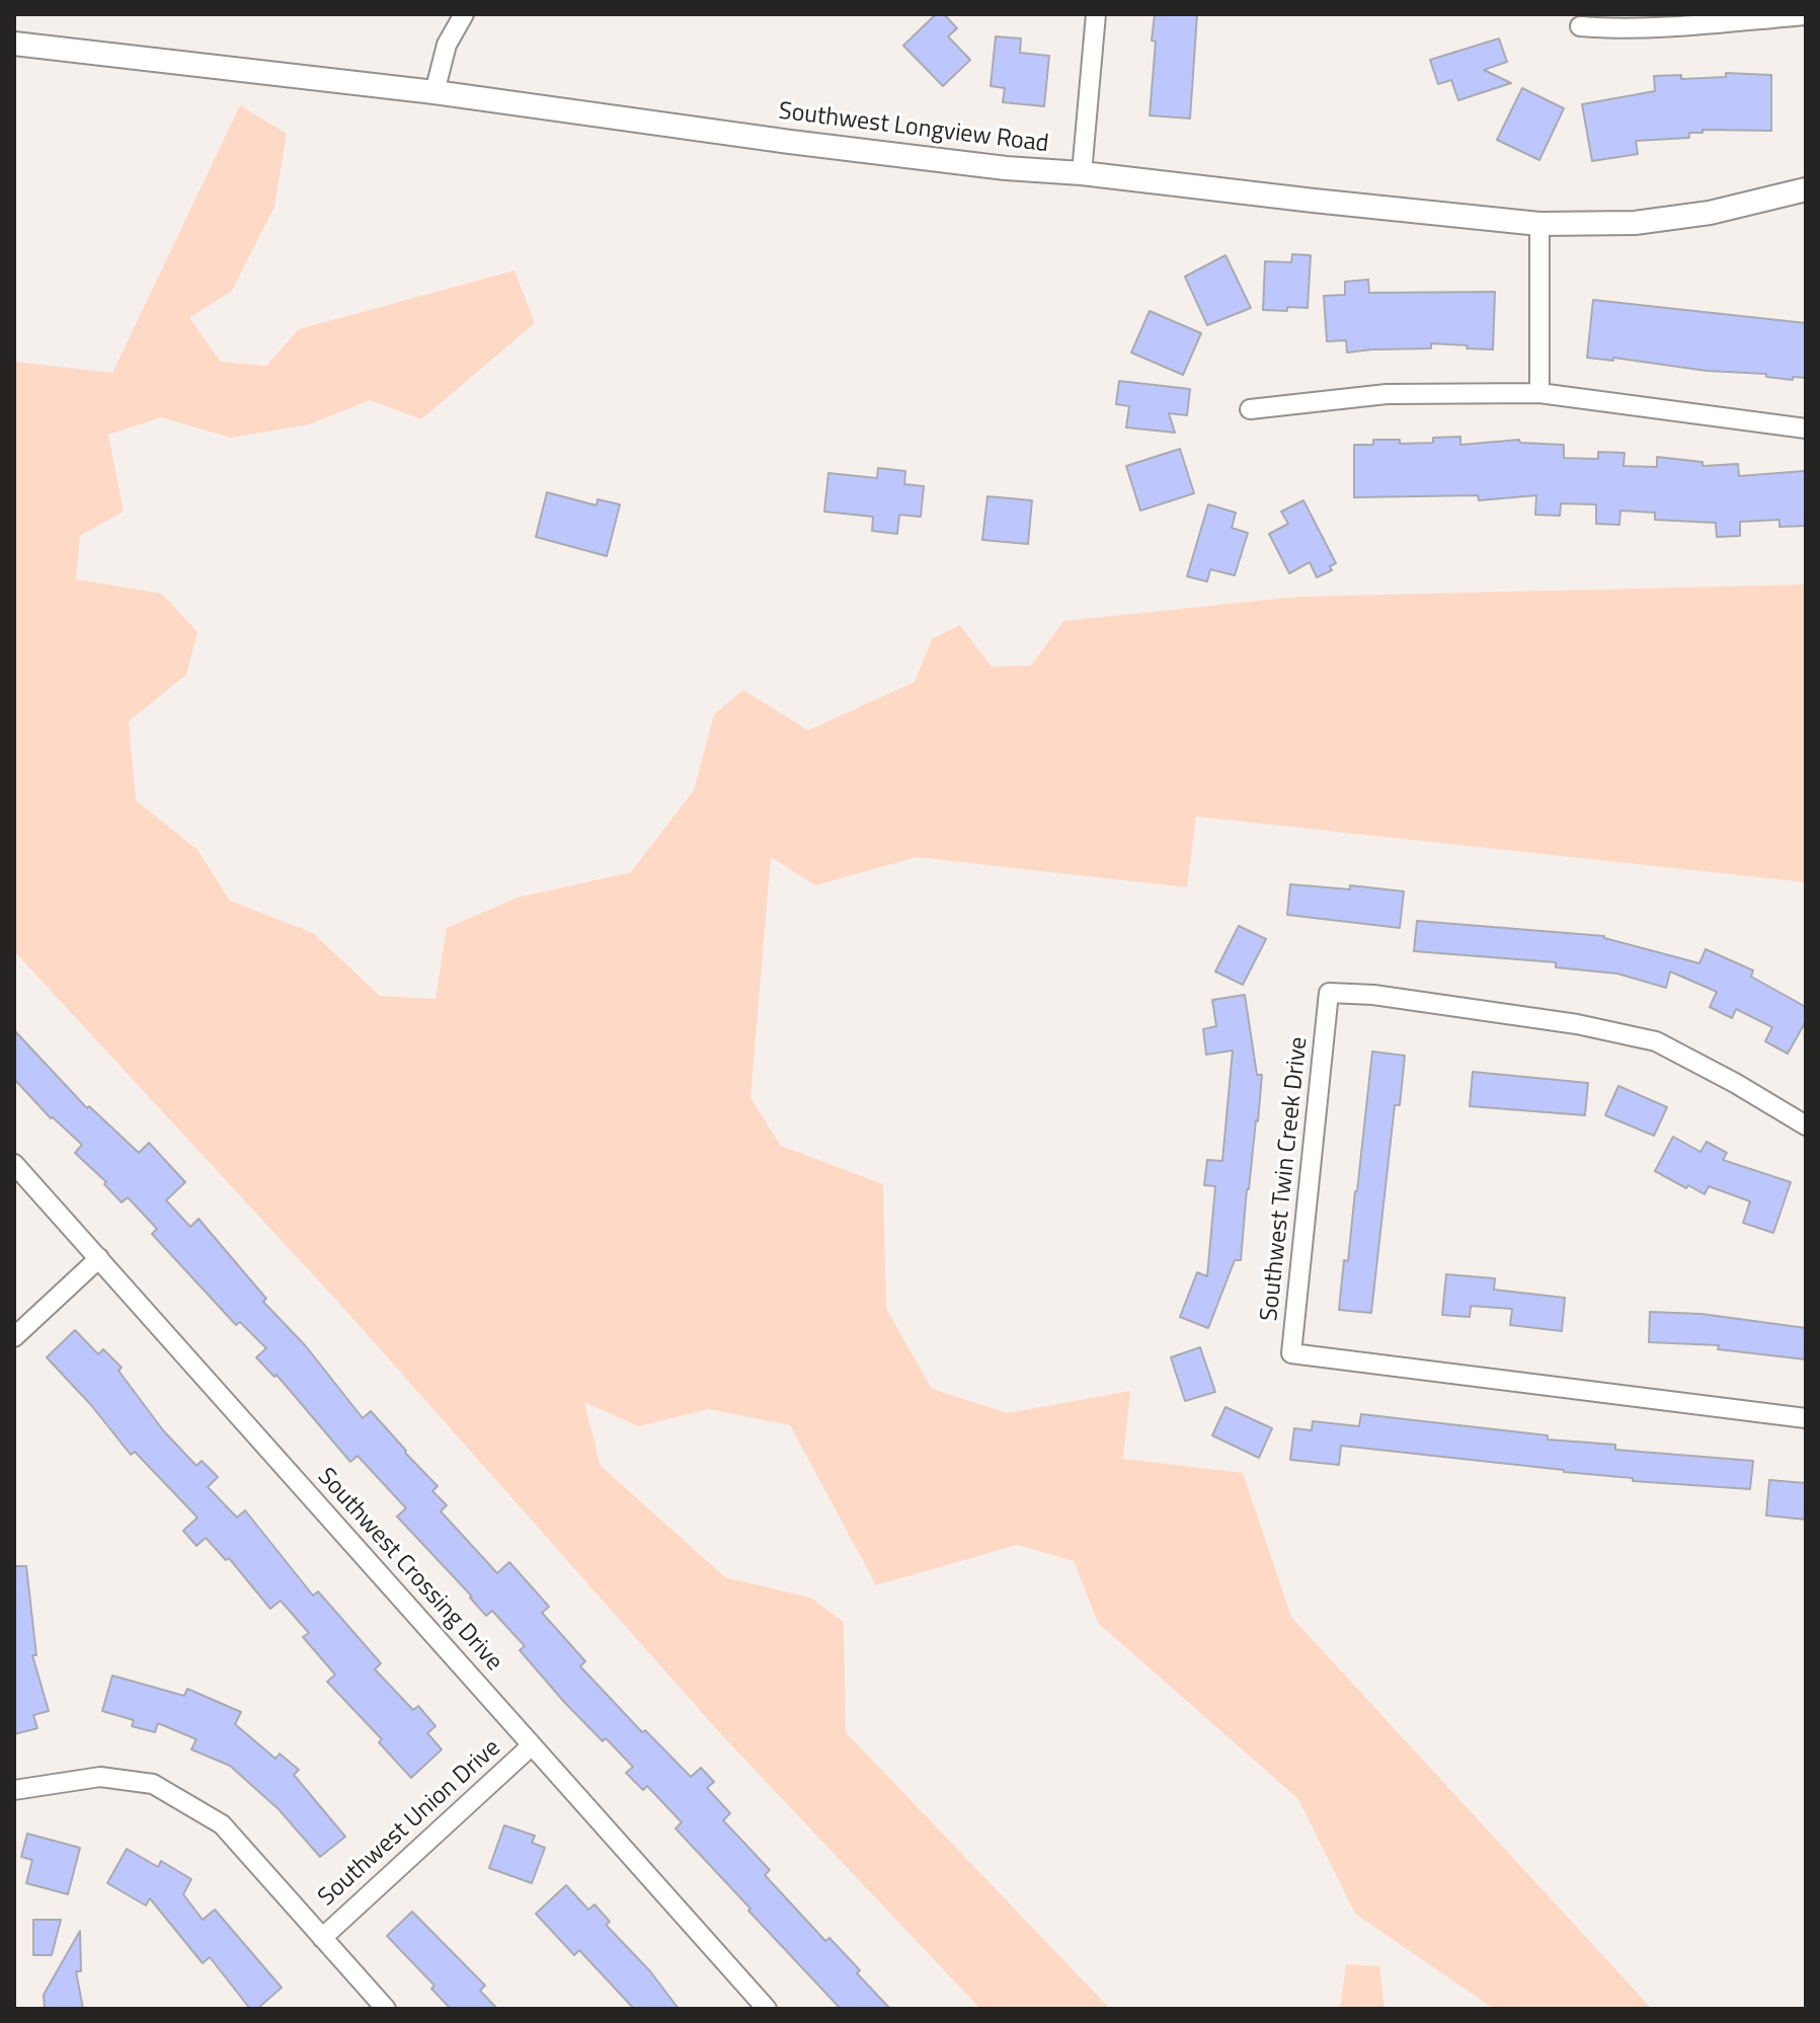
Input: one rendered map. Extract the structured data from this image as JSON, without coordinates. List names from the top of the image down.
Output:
{
  "streets": {
    "street": [
      "Southwest Longview Road",
      "Southwest Twin Creek Drive",
      "Southwest Crossing Drive",
      "Southwest Union Drive"
    ]
  },
  "crossings": [
    ["Southwest Crossing Drive", "Southwest Union Drive"]
  ]
}
